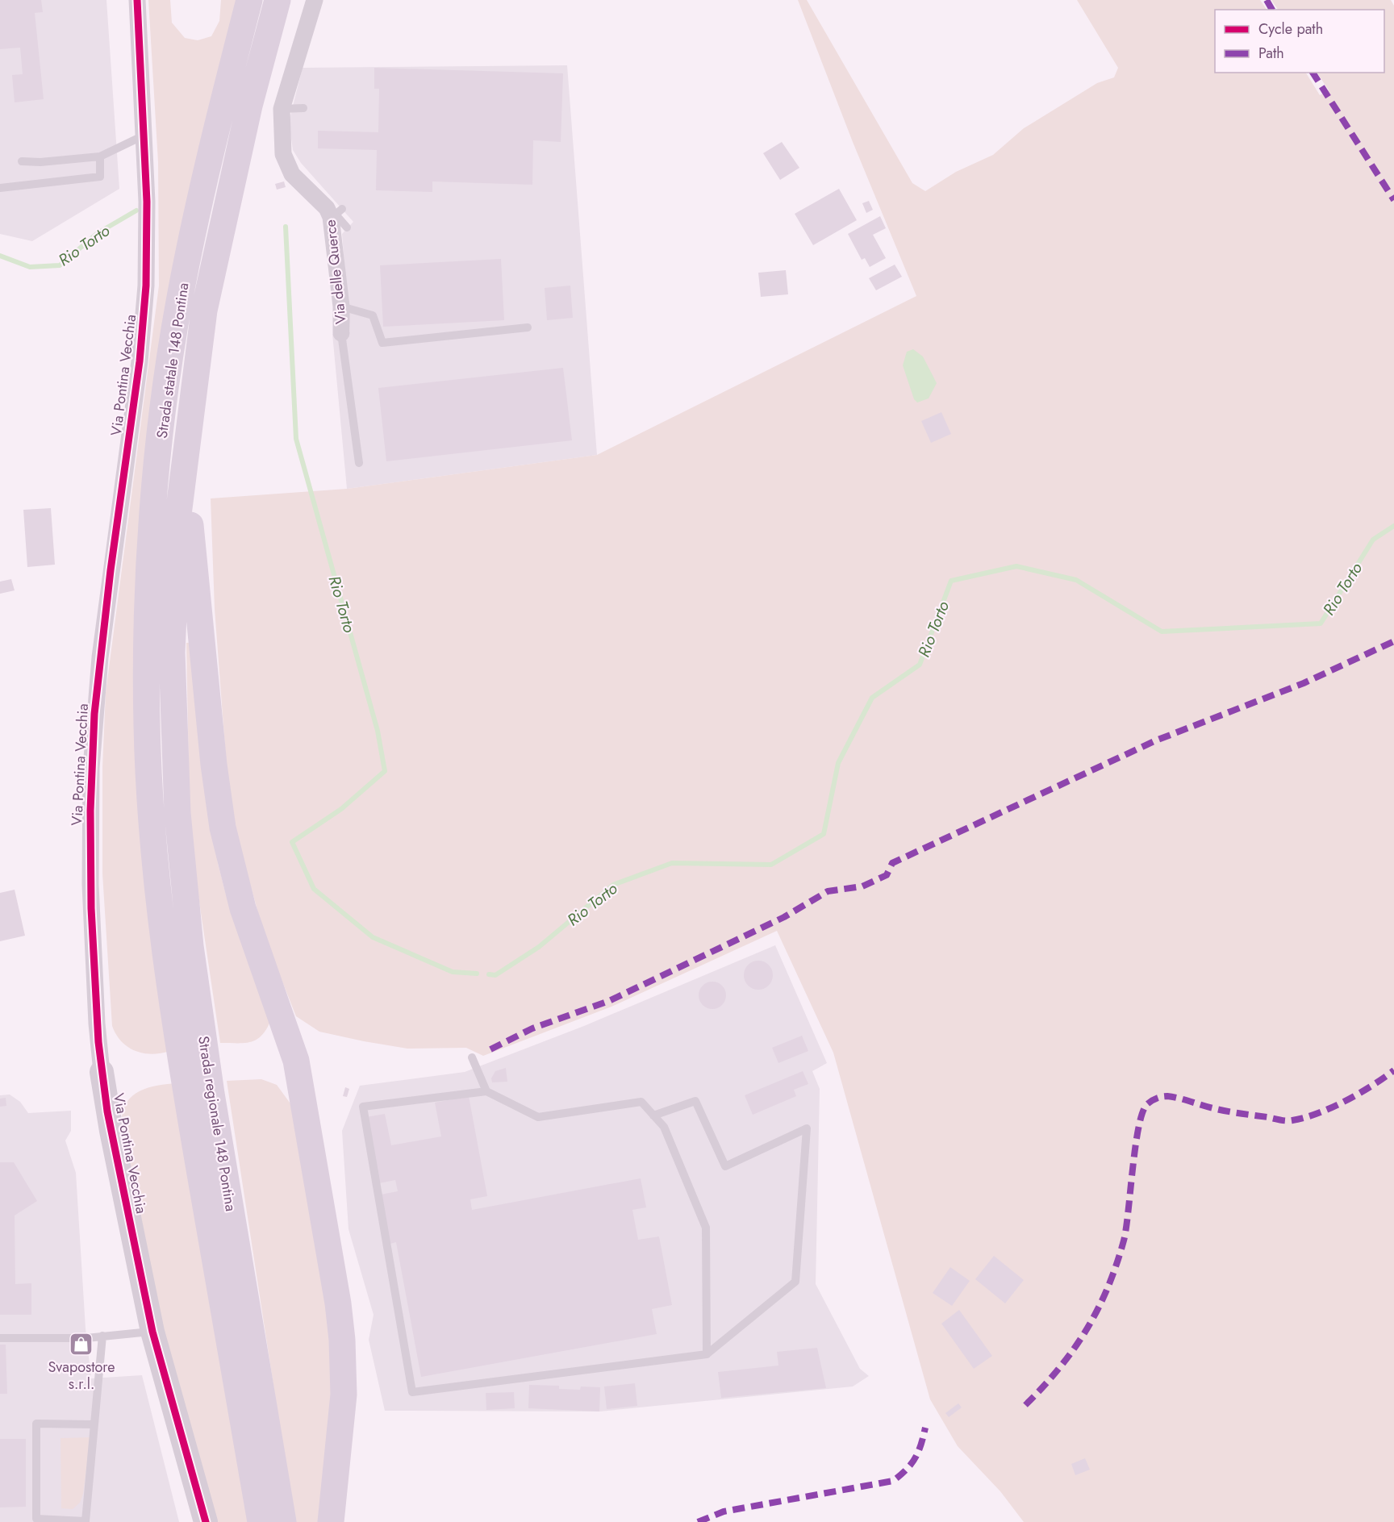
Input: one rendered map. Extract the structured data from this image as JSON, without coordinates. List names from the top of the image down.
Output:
{
  "streets": {
    "highway": ["Strada statale 148 Pontina", "Strada regionale 148 Pontina"],
    "street": ["Via delle Querce", "Via Pontina Vecchia"]
  },
  "crossings": [
    ["Strada statale 148 Pontina", "Strada regionale 148 Pontina"]
  ],
  "water": ["Rio Torto"],
  "places": {
    "shop": ["Svapostore s.r.l."]
  },
  "legend": ["Cycle path", "Path"]
}
